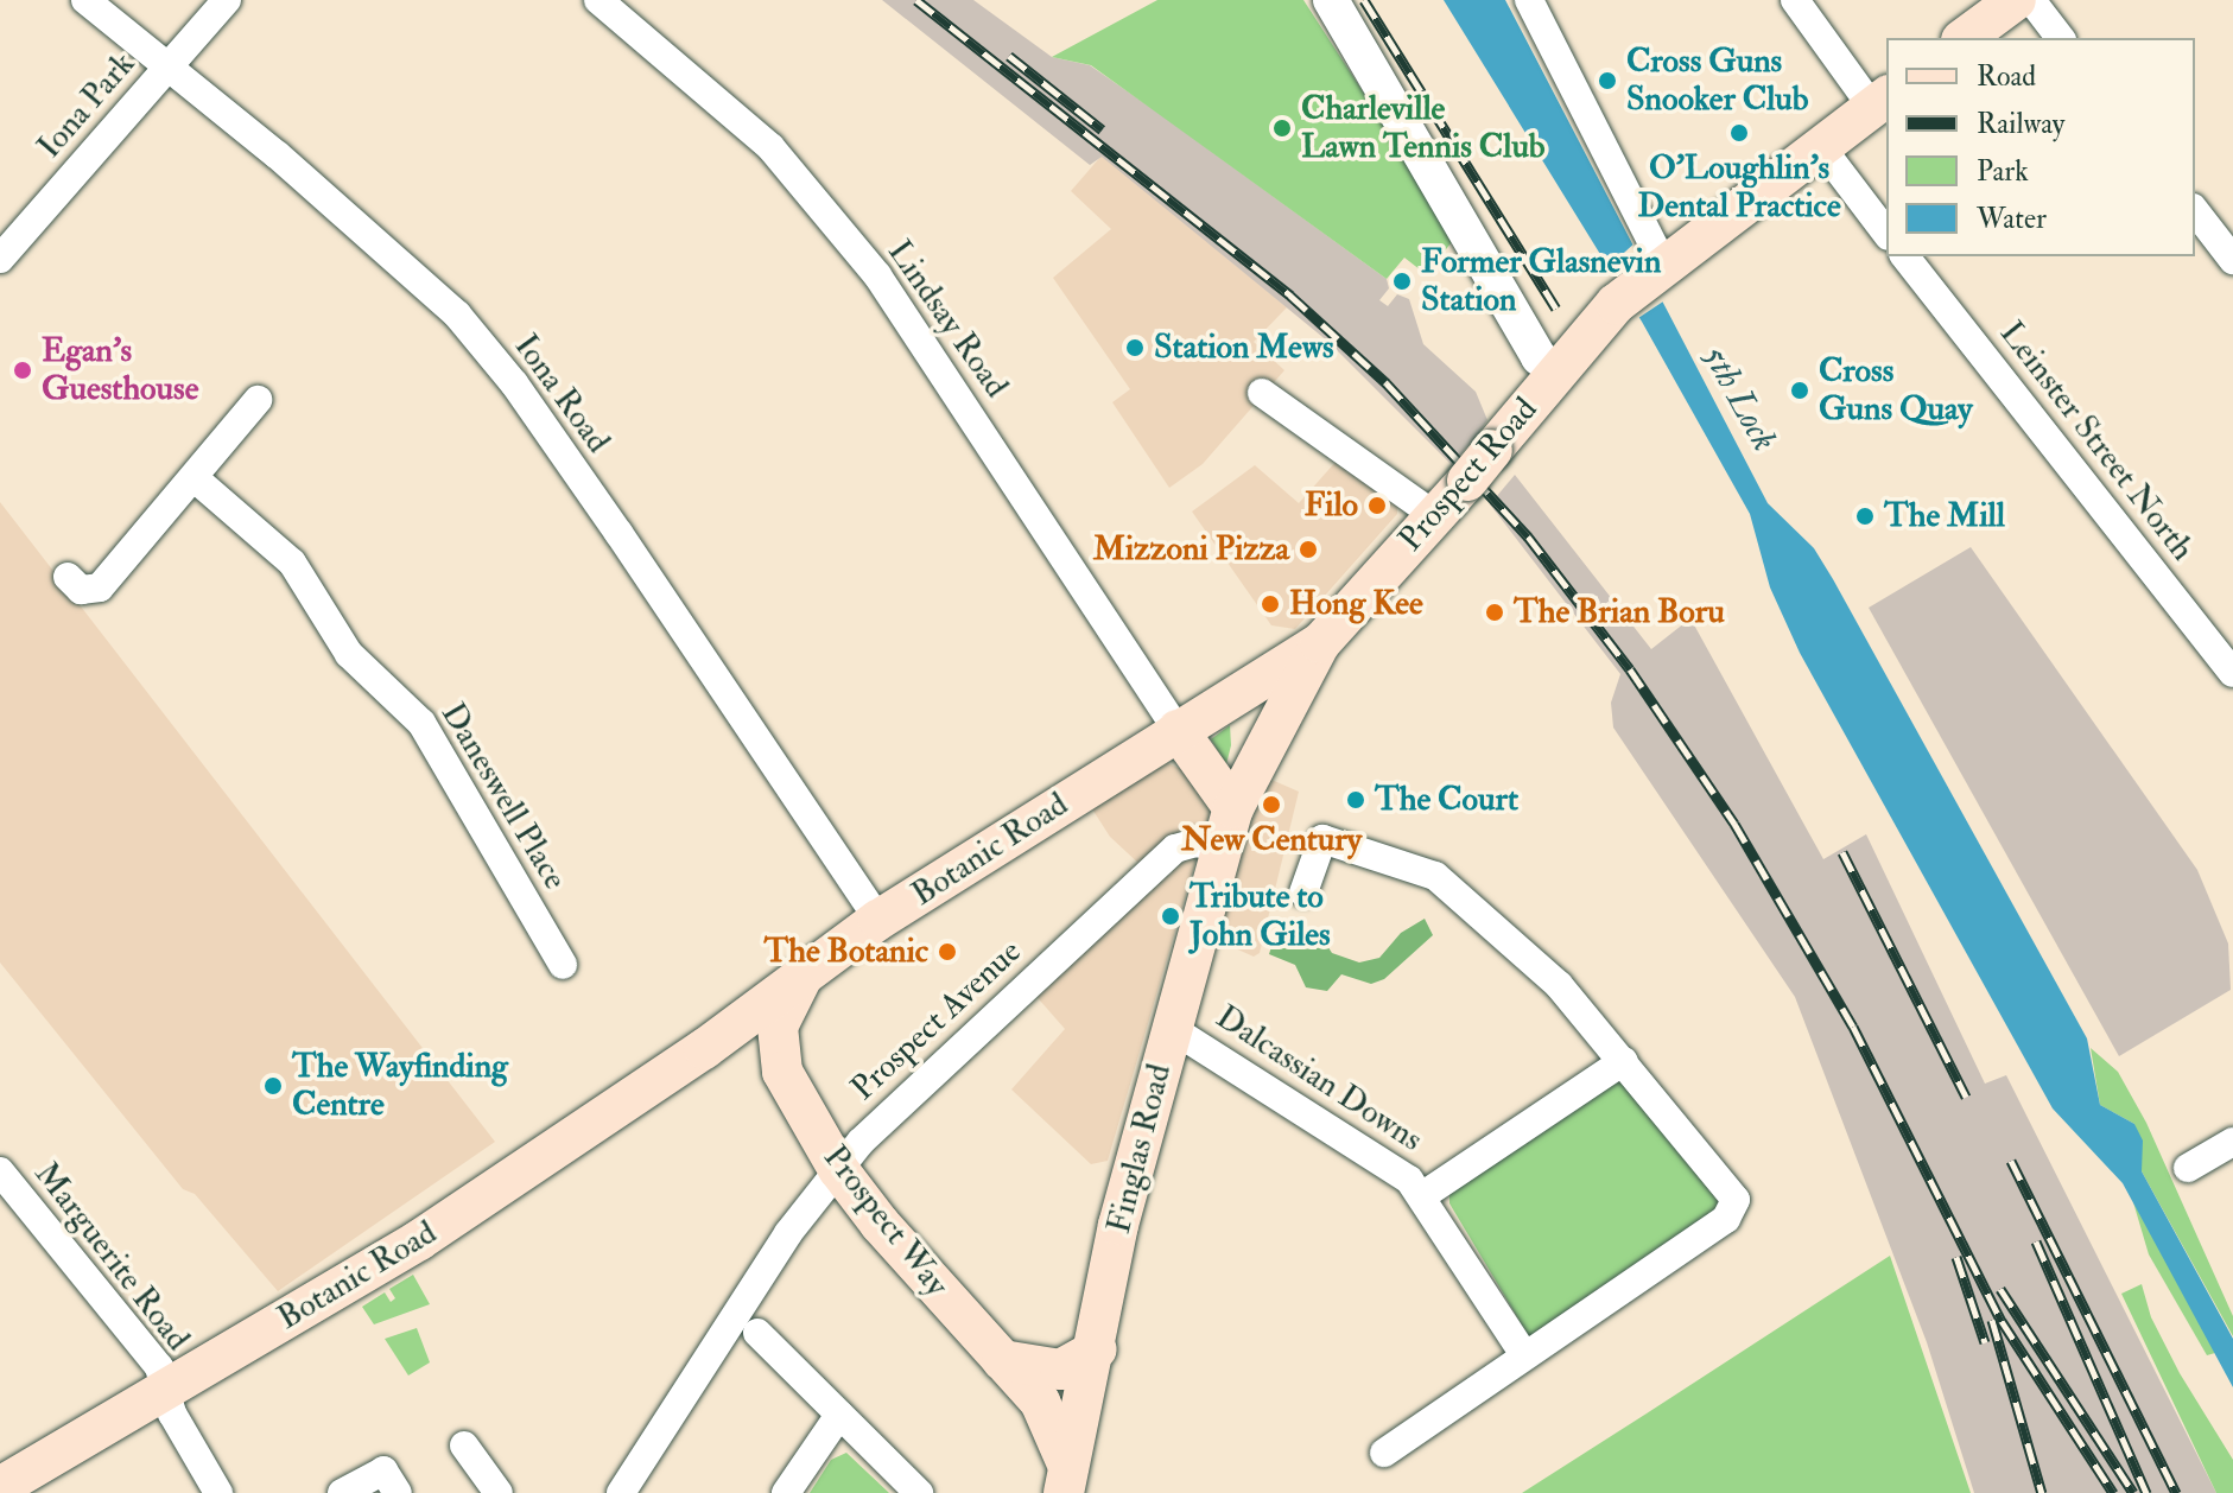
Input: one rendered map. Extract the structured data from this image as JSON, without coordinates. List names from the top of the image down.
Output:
{
  "streets": {
    "main road": [
      "Prospect Road",
      "Botanic Road",
      "Finglas Road",
      "Prospect Way"
    ],
    "street": [
      "Iona Park",
      "Lindsay Road",
      "Iona Road",
      "Leinster Street North",
      "Daneswell Place",
      "Prospect Avenue",
      "Dalcassian Downs",
      "Marguerite Road"
    ]
  },
  "crossings": [
    ["Iona Park", "Iona Road"],
    ["Lindsay Road", "Prospect Road"],
    ["Lindsay Road", "Botanic Road"],
    ["Iona Road", "Botanic Road"],
    ["Prospect Road", "Botanic Road"],
    ["Prospect Road", "Finglas Road"],
    ["Botanic Road", "Prospect Way"],
    ["Botanic Road", "Marguerite Road"],
    ["Prospect Avenue", "Finglas Road"],
    ["Prospect Avenue", "Prospect Way"],
    ["Dalcassian Downs", "Finglas Road"],
    ["Finglas Road", "Prospect Way"]
  ],
  "water": ["5th Lock"],
  "places": [
    "Cross Guns Snooker Club",
    "Charleville Lawn Tennis Club",
    "O'Loughlin's Dental Practice",
    "Former Glasnevin Station",
    "Station Mews",
    "Egan's Guesthouse",
    "Cross Guns Quay",
    "Filo",
    "The Mill",
    "Mizzoni Pizza",
    "Hong Kee",
    "The Brian Boru",
    "The Court",
    "New Century",
    "Tribute to John Giles",
    "The Botanic",
    "The Wayfinding Centre"
  ],
  "legend": [
    "Road",
    "Railway",
    "Park",
    "Water"
  ]
}
